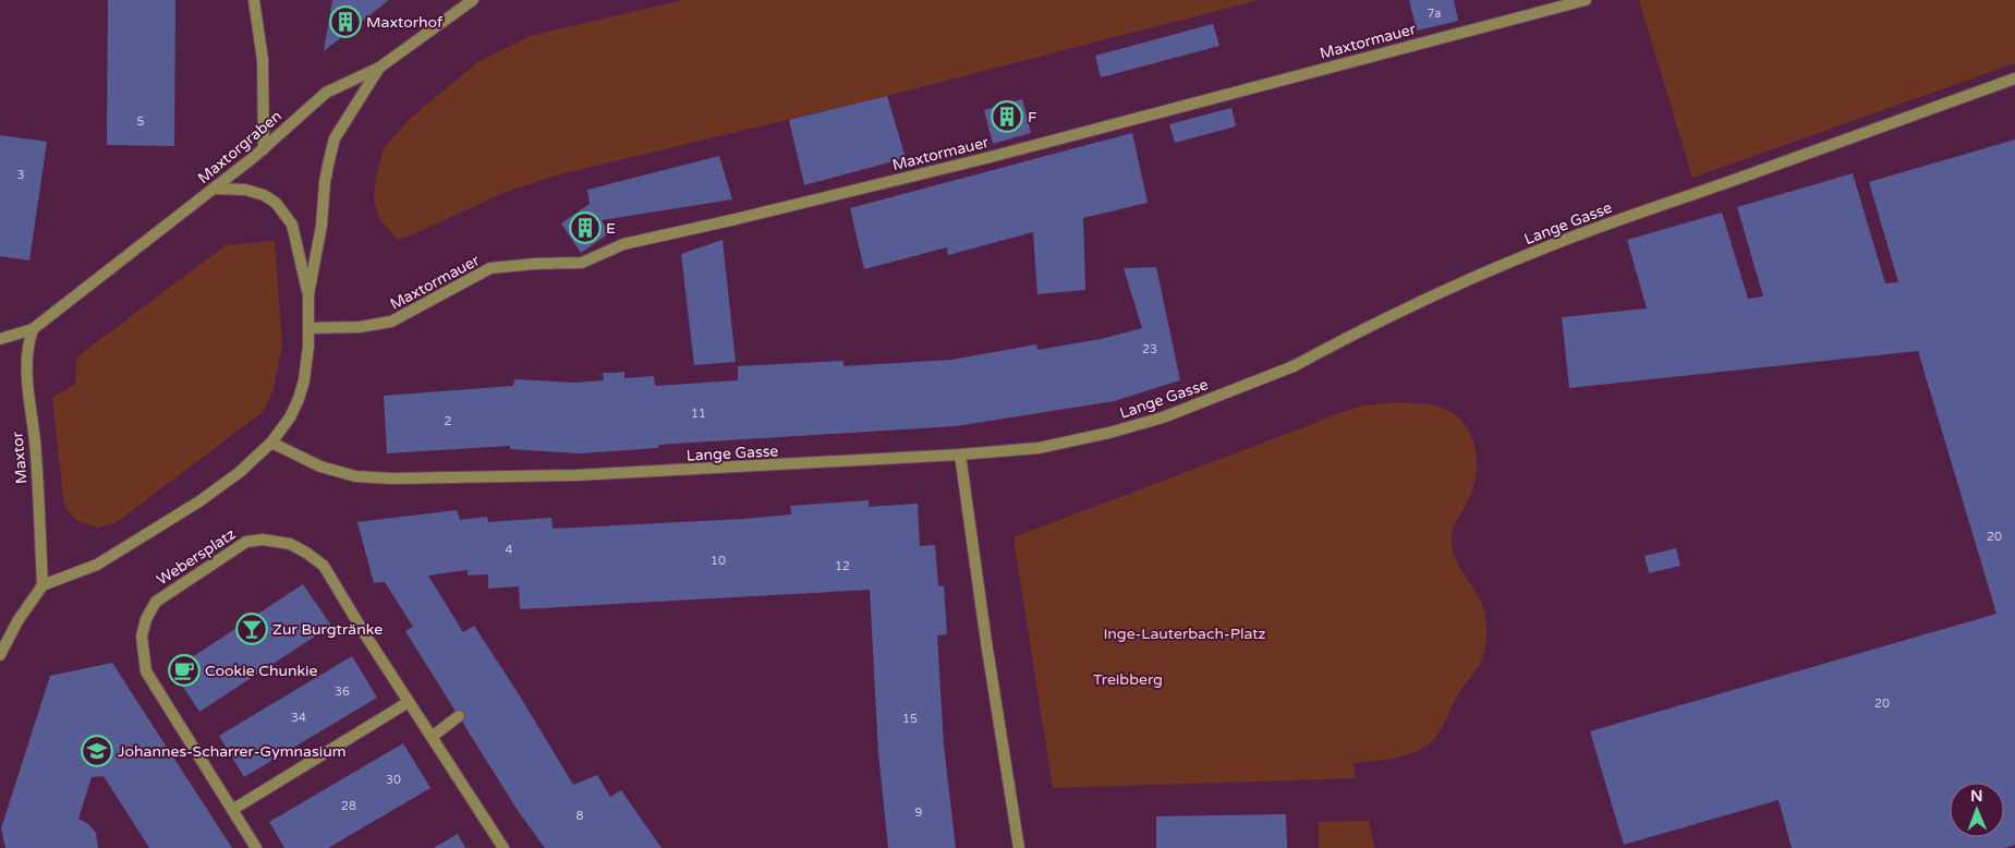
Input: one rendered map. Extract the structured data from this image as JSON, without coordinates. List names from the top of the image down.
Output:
{
  "streets": {
    "street": [
      "Maxtormauer",
      "Maxtorgraben",
      "Lange Gasse",
      "Maxtor",
      "Webersplatz"
    ]
  },
  "crossings": [
    ["Maxtorgraben", "Maxtor"]
  ],
  "parks": ["Inge-Lauterbach-Platz", "Treibberg"],
  "places": {
    "building": ["Maxtorhof", "F", "E"],
    "bar": ["Zur Burgtränke"],
    "cafe": ["Cookie Chunkie"],
    "school or university": ["Johannes-Scharrer-Gymnasium"]
  },
  "house_numbers": [
    "7a",
    "5",
    "3",
    "23",
    "11",
    "2",
    "20",
    "4",
    "10",
    "12",
    "36",
    "20",
    "34",
    "15",
    "30",
    "28",
    "9",
    "8"
  ],
  "north": "top"
}
